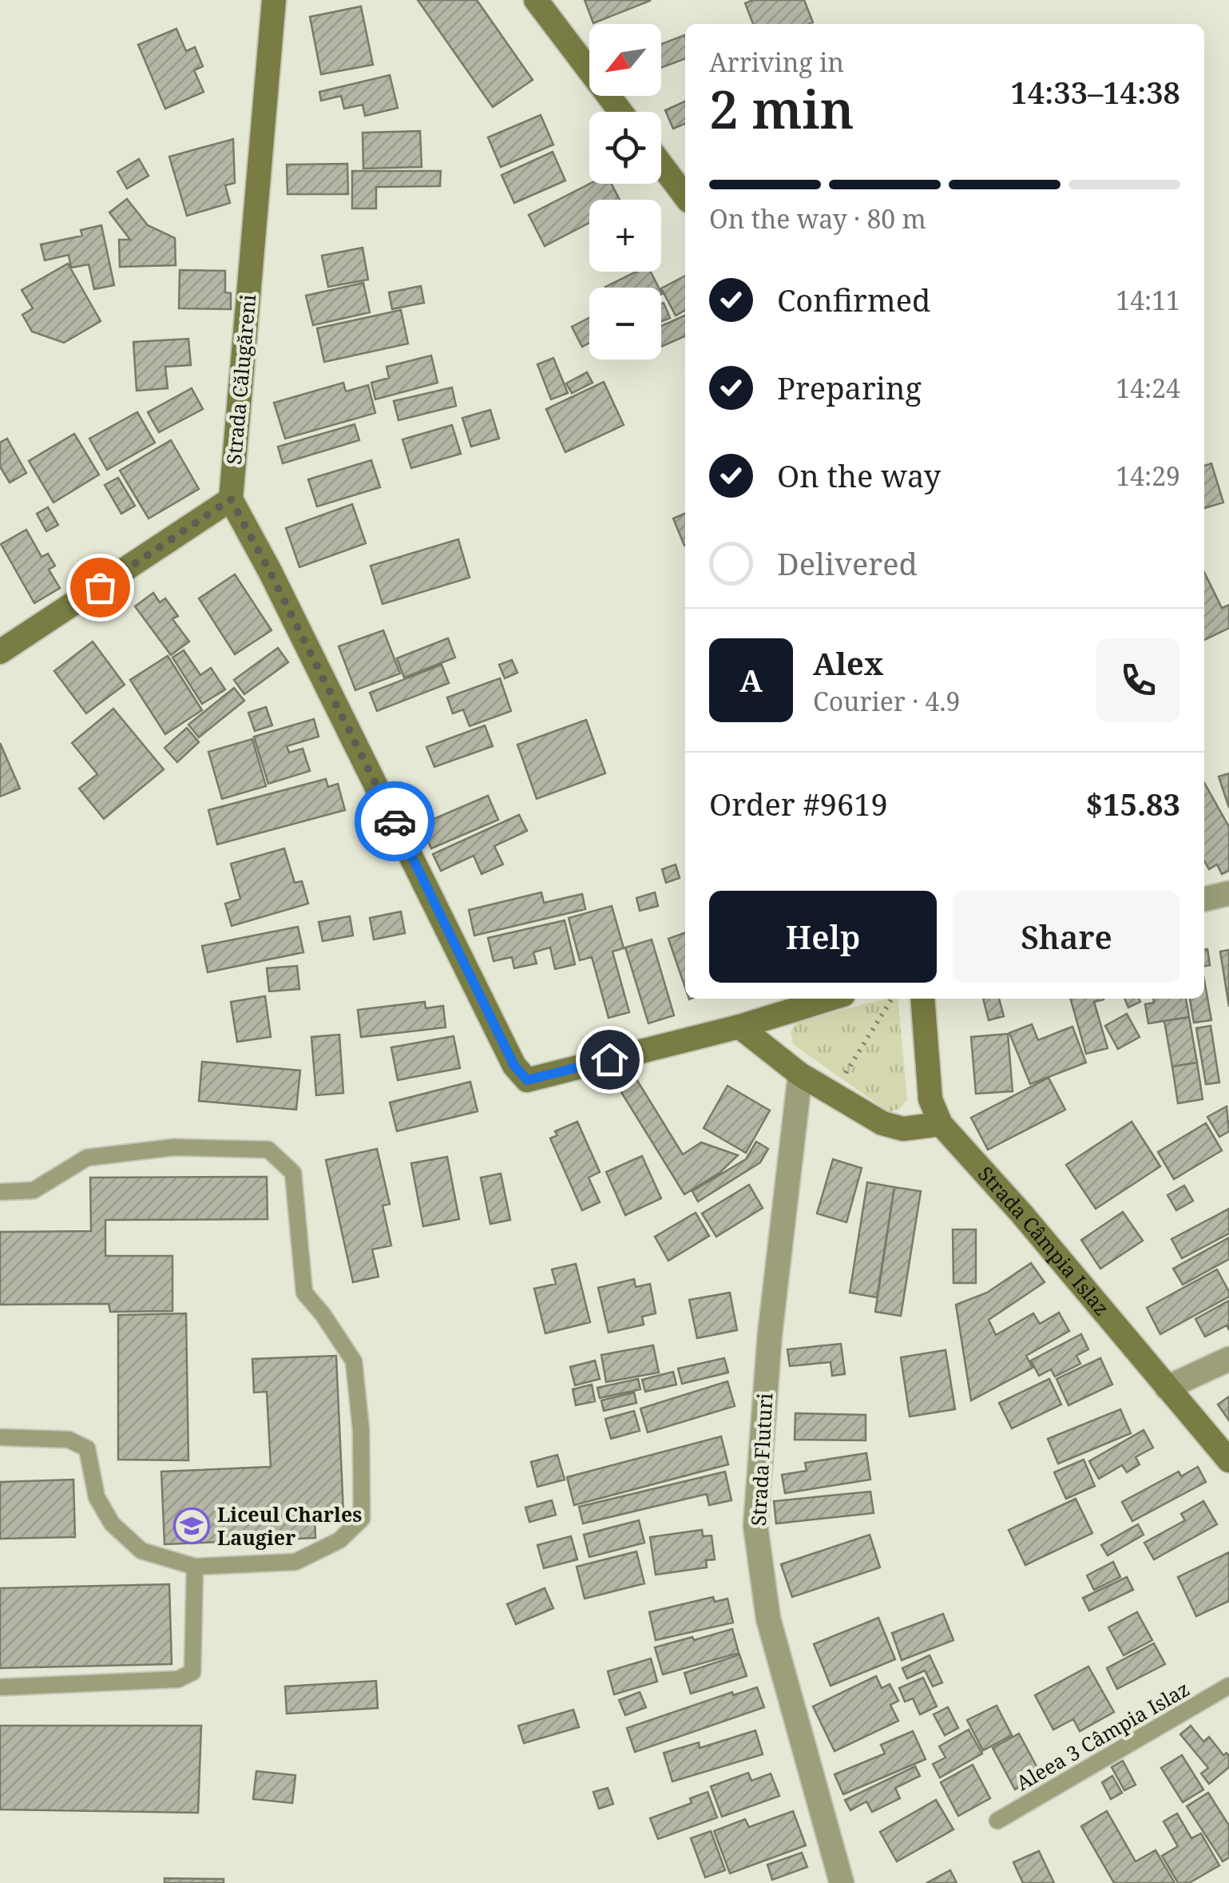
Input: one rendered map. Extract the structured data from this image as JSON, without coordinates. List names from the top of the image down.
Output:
{
  "streets": {
    "street": ["Strada Călugăreni", "Strada Câmpia Islaz", "Strada Fluturi"],
    "lane": ["Aleea 3 Câmpia Islaz"]
  },
  "places": {
    "school or university": ["Liceul Charles Laugier"]
  },
  "north": "bottom left",
  "page": {
    "map_buttons": ["+", "−"],
    "heading": ["2 min", "Arriving in", "14:33–14:38"],
    "panel": [
      "Alex",
      "Courier · 4.9",
      "Order #9619",
      "$15.83"
    ],
    "bar": "On the way · 80 m",
    "list": [
      ["Confirmed", "14:11"],
      ["Preparing", "14:24"],
      ["On the way", "14:29"],
      "Delivered"
    ],
    "round": "A",
    "buttons": ["Help", "Share"]
  }
}
